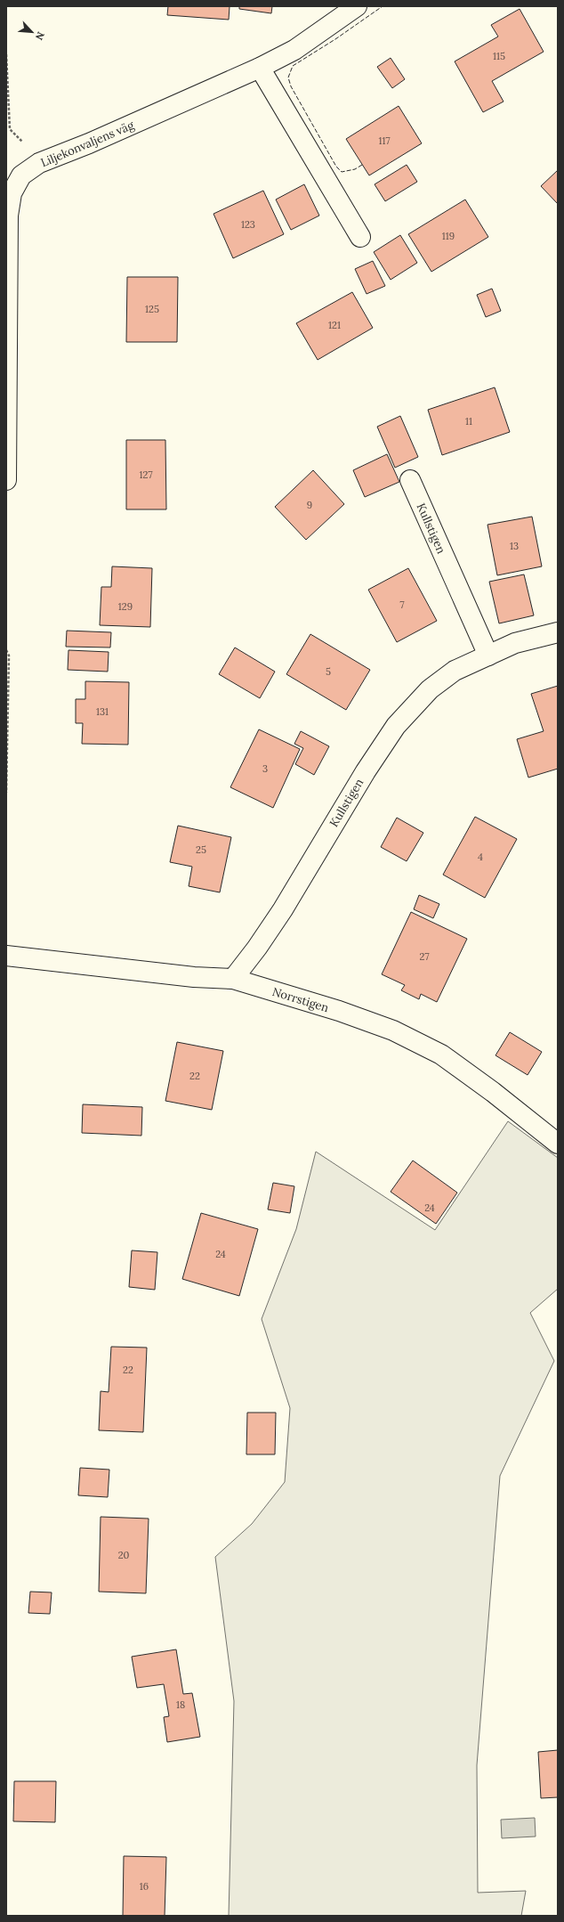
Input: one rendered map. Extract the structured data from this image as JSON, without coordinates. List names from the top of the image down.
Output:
{
  "streets": {
    "street": ["Liljekonvaljens väg", "Kullstigen", "Norrstigen"]
  },
  "crossings": [
    ["Kullstigen", "Norrstigen"]
  ],
  "house_numbers": [
    "115",
    "117",
    "123",
    "119",
    "125",
    "121",
    "11",
    "127",
    "9",
    "13",
    "7",
    "129",
    "5",
    "131",
    "3",
    "25",
    "4",
    "27",
    "22",
    "24",
    "24",
    "22",
    "20",
    "18",
    "16"
  ],
  "north": "bottom right"
}
